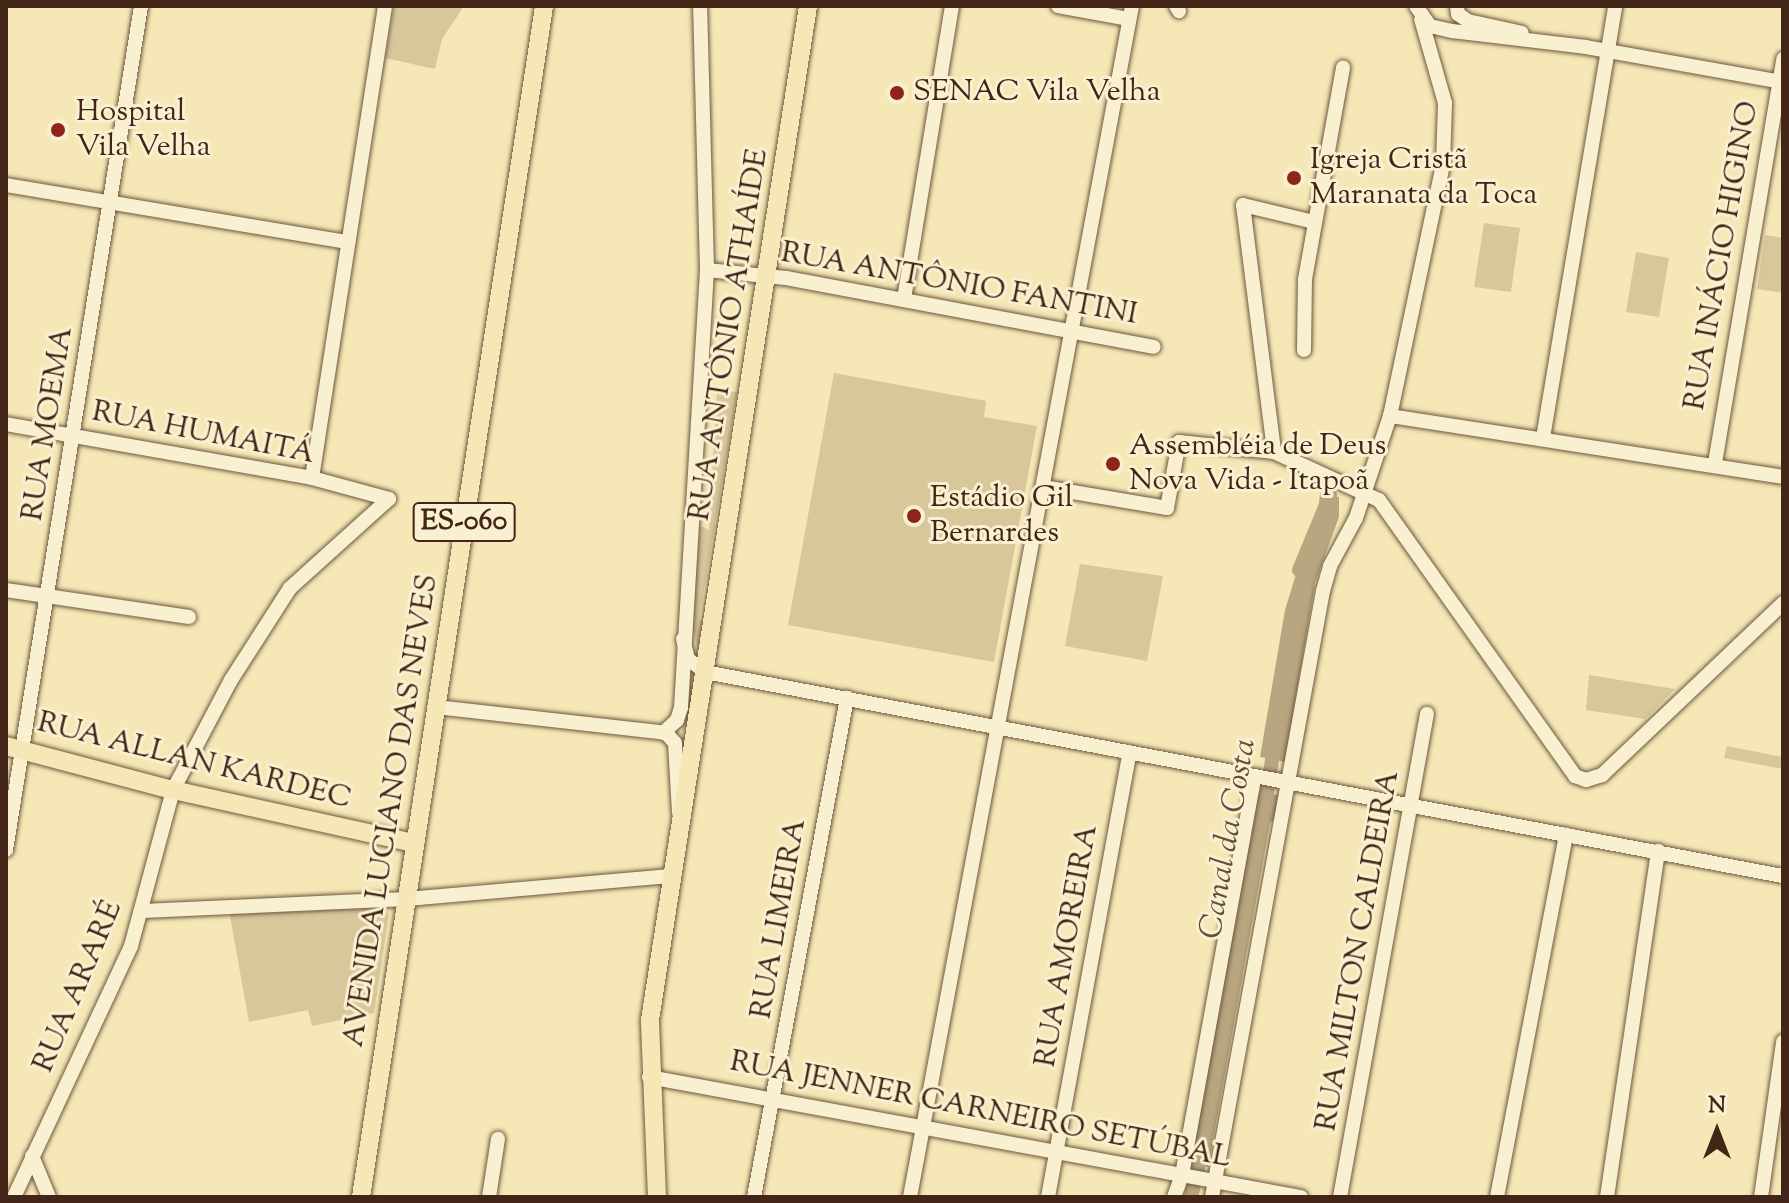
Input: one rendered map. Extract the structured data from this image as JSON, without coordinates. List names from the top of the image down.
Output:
{
  "streets": {
    "main road": [
      "RUA ANTÔNIO ATHAÍDE",
      "ES-060",
      "RUA ALLAN KARDEC",
      "AVENIDA LUCIANO DAS NEVES"
    ],
    "street": [
      "RUA INÁCIO HIGINO",
      "RUA ANTÔNIO FANTINI",
      "RUA MOEMA",
      "RUA HUMAITÁ",
      "RUA LIMEIRA",
      "RUA AMOREIRA",
      "RUA MILTON CALDEIRA",
      "RUA ARARÉ",
      "RUA JENNER CARNEIRO SETÚBAL"
    ]
  },
  "crossings": [
    ["RUA ANTÔNIO FANTINI", "RUA ANTÔNIO ATHAÍDE"],
    ["RUA ANTÔNIO ATHAÍDE", "RUA JENNER CARNEIRO SETÚBAL"],
    ["RUA MOEMA", "RUA HUMAITÁ"],
    ["RUA MOEMA", "RUA ALLAN KARDEC"],
    ["RUA HUMAITÁ", "RUA ARARÉ"],
    ["RUA ALLAN KARDEC", "AVENIDA LUCIANO DAS NEVES"],
    ["RUA ALLAN KARDEC", "RUA ARARÉ"],
    ["RUA LIMEIRA", "RUA JENNER CARNEIRO SETÚBAL"],
    ["RUA AMOREIRA", "RUA JENNER CARNEIRO SETÚBAL"]
  ],
  "water": ["Canal da Costa"],
  "places": [
    "SENAC Vila Velha",
    "Hospital Vila Velha",
    "Igreja Cristã Maranata da Toca",
    "Assembléia de Deus Nova Vida - Itapoã",
    "Estádio Gil Bernardes"
  ],
  "north": "top"
}
